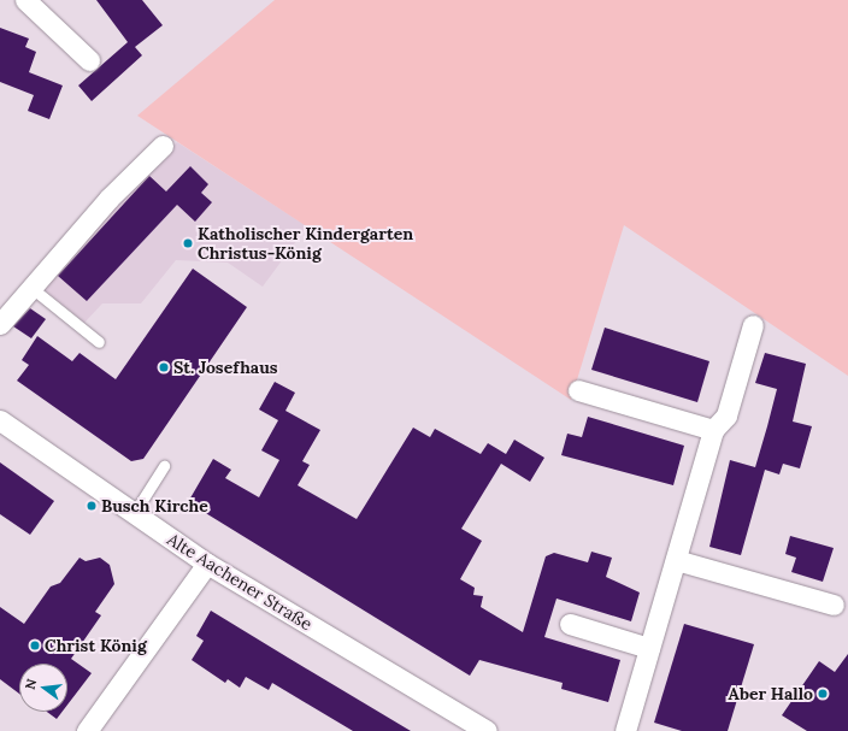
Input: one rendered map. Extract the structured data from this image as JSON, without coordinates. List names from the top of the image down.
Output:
{
  "streets": {
    "street": ["Alte Aachener Straße"]
  },
  "places": [
    "Katholischer Kindergarten Christus-König",
    "St. Josefhaus",
    "Busch Kirche",
    "Christ König",
    "Aber Hallo"
  ],
  "north": "left"
}
